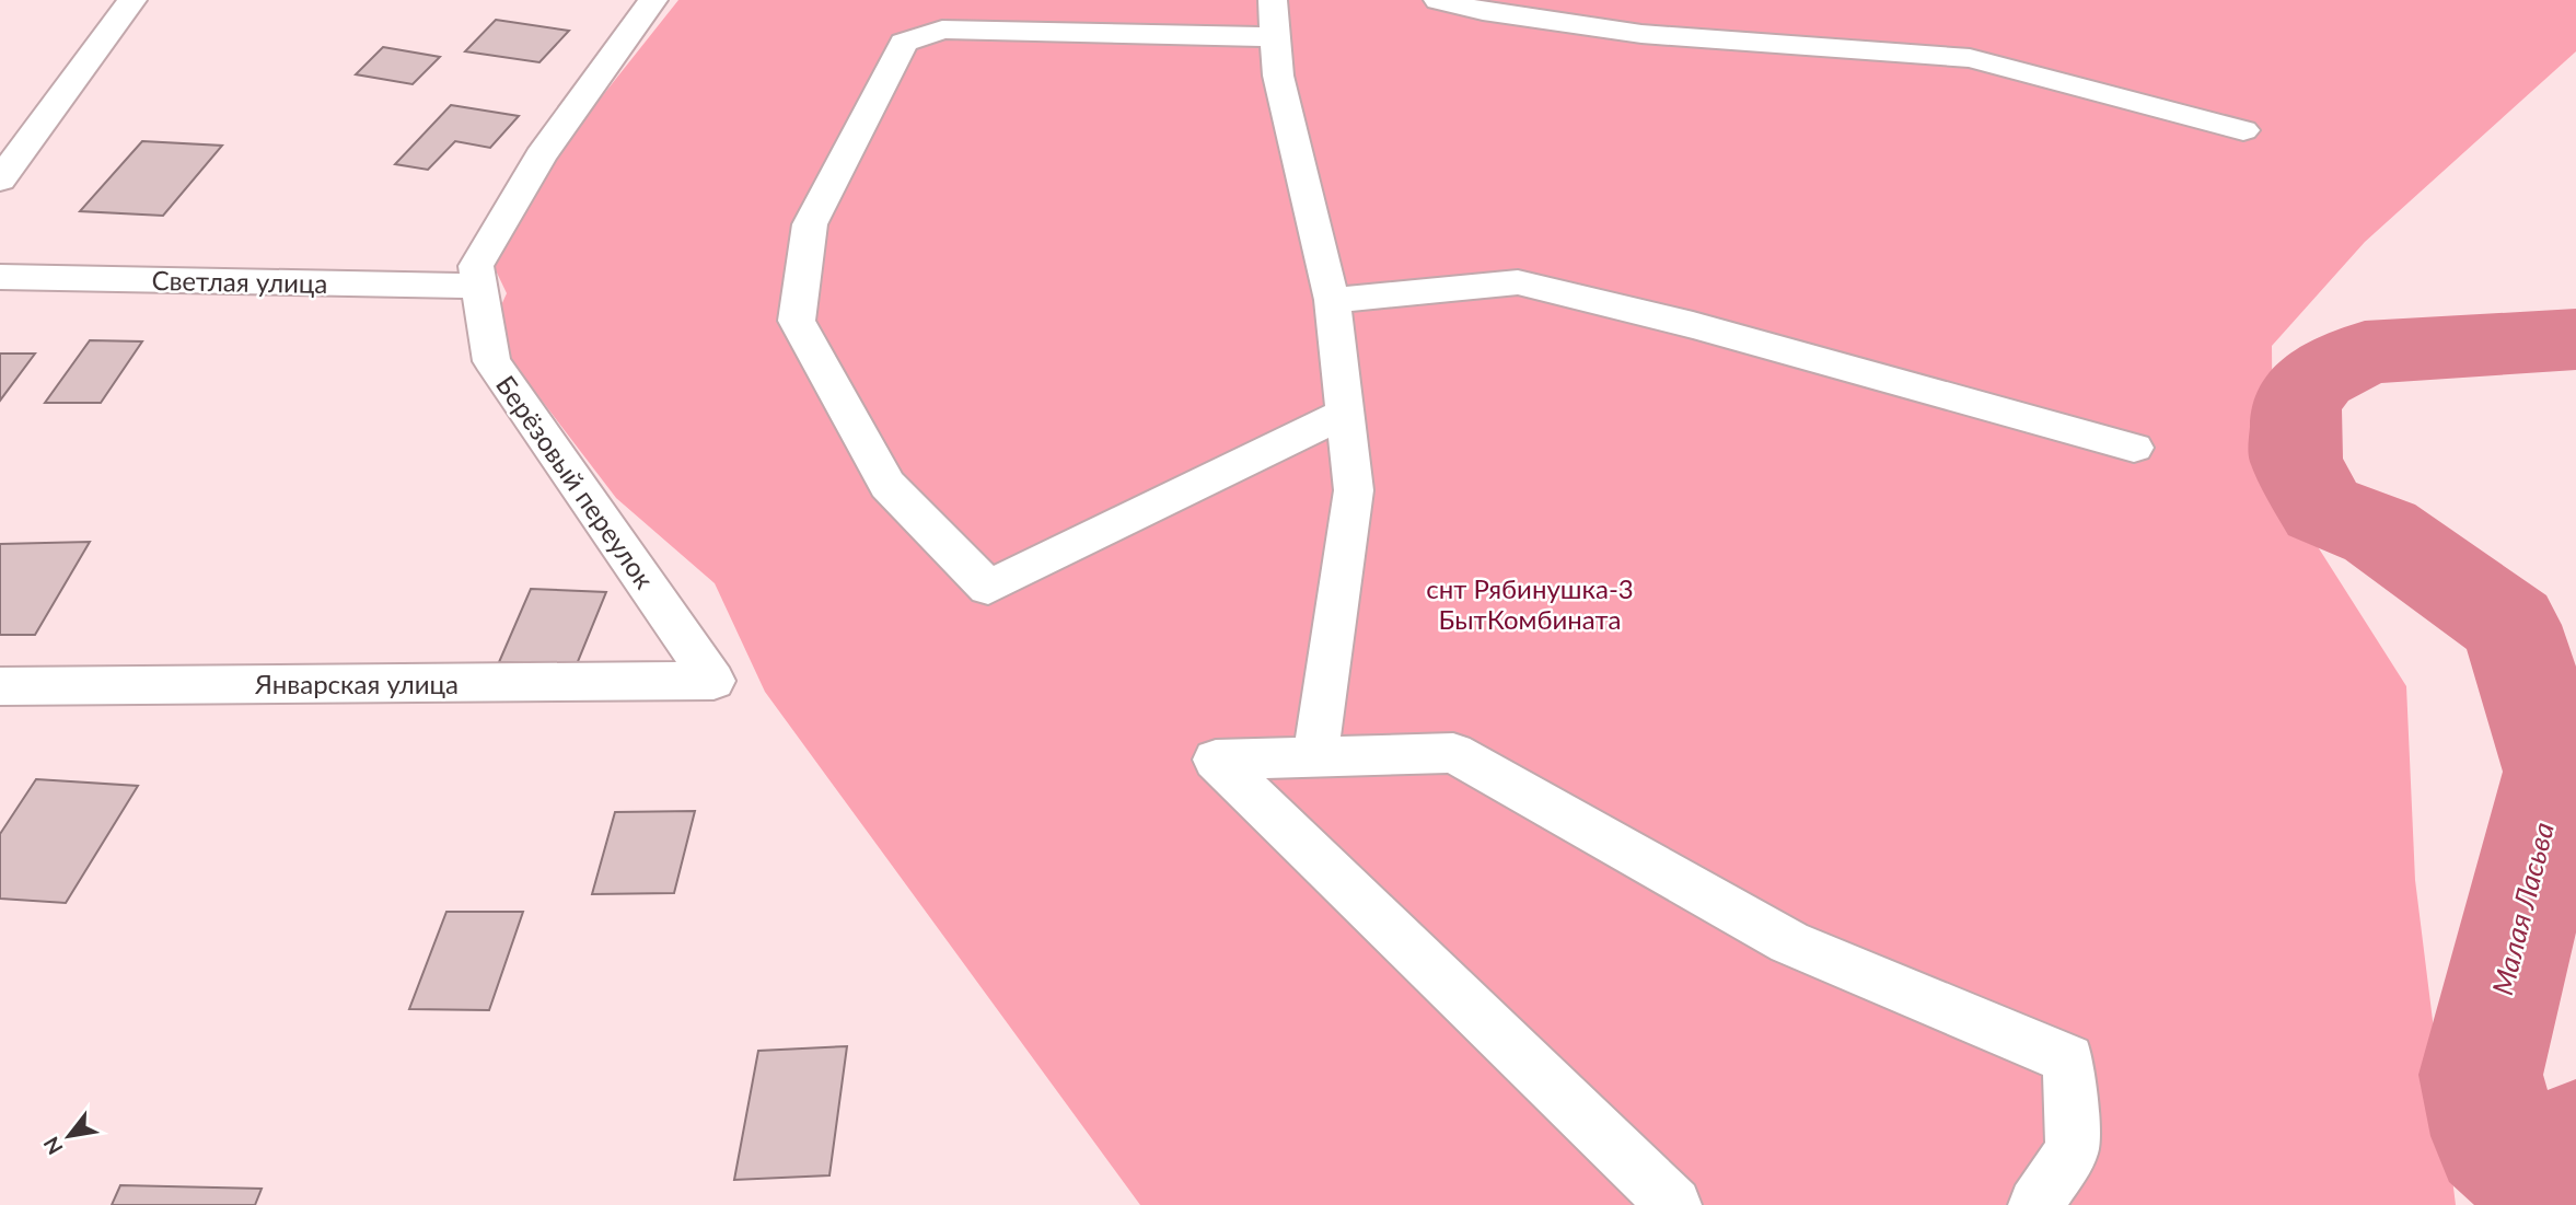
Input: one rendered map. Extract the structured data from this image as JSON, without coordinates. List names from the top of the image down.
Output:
{
  "streets": {
    "street": ["Светлая улица", "Берёзовый переулок", "Январская улица"]
  },
  "crossings": [
    ["Светлая улица", "Берёзовый переулок"],
    ["Берёзовый переулок", "Январская улица"]
  ],
  "water": ["Малая Ласьва"],
  "parks": ["снт Рябинушка-3 БытКомбината"],
  "north": "bottom left"
}
